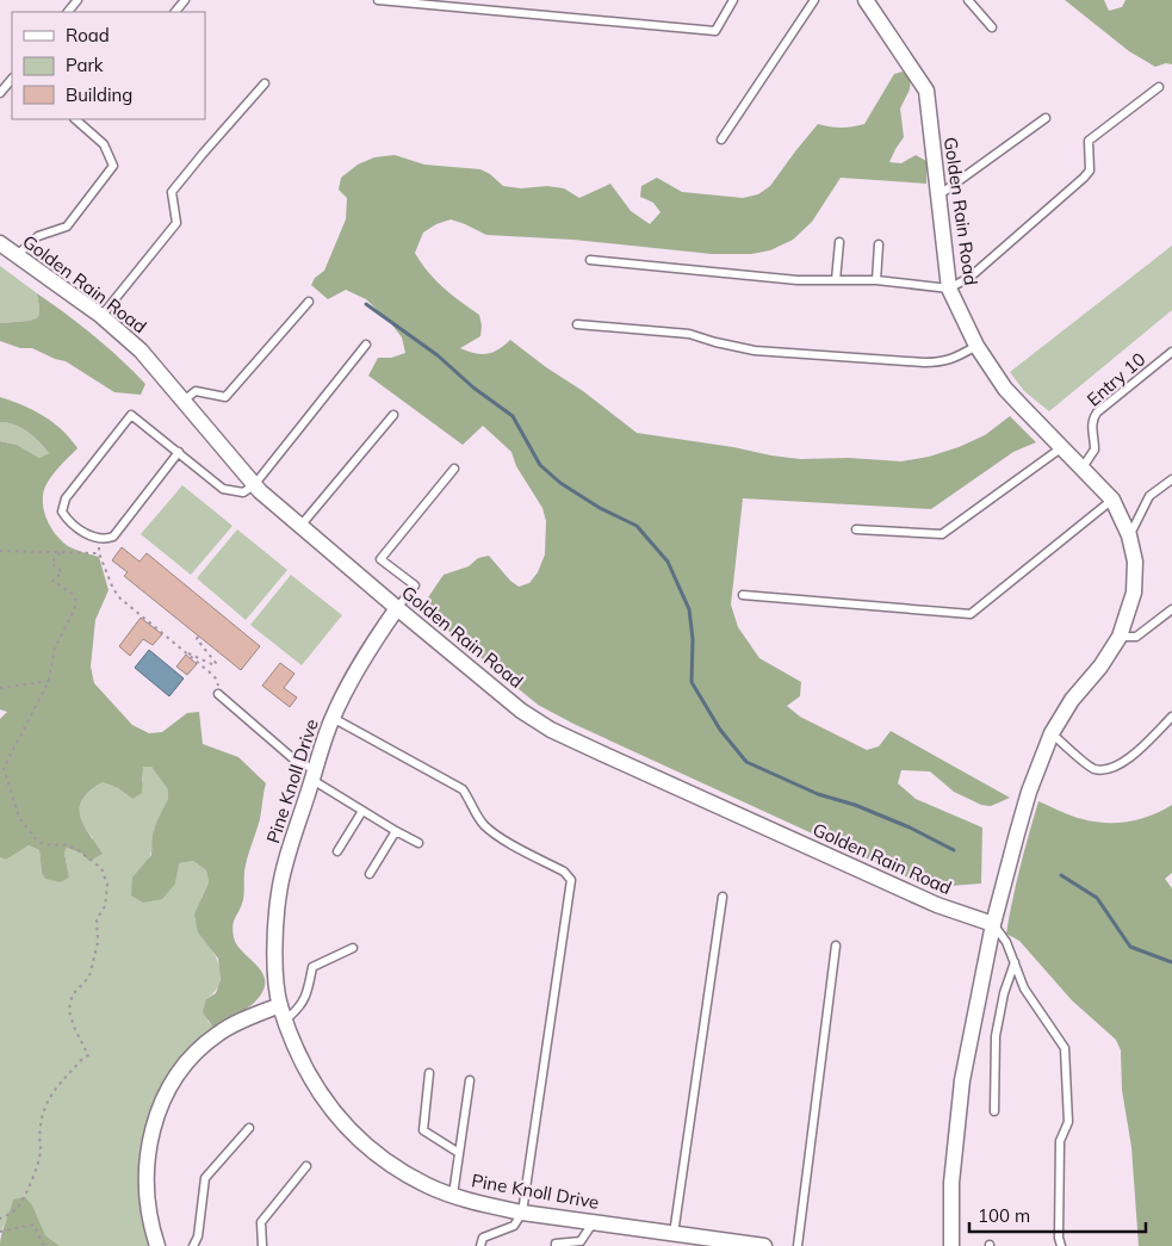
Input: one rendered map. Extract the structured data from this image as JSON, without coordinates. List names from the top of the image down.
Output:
{
  "streets": {
    "street": ["Golden Rain Road", "Pine Knoll Drive"],
    "lane": ["Entry 10"]
  },
  "crossings": [
    ["Golden Rain Road", "Entry 10"],
    ["Golden Rain Road", "Pine Knoll Drive"]
  ],
  "legend": ["Road", "Park", "Building"],
  "scale_bar": "100 m"
}
